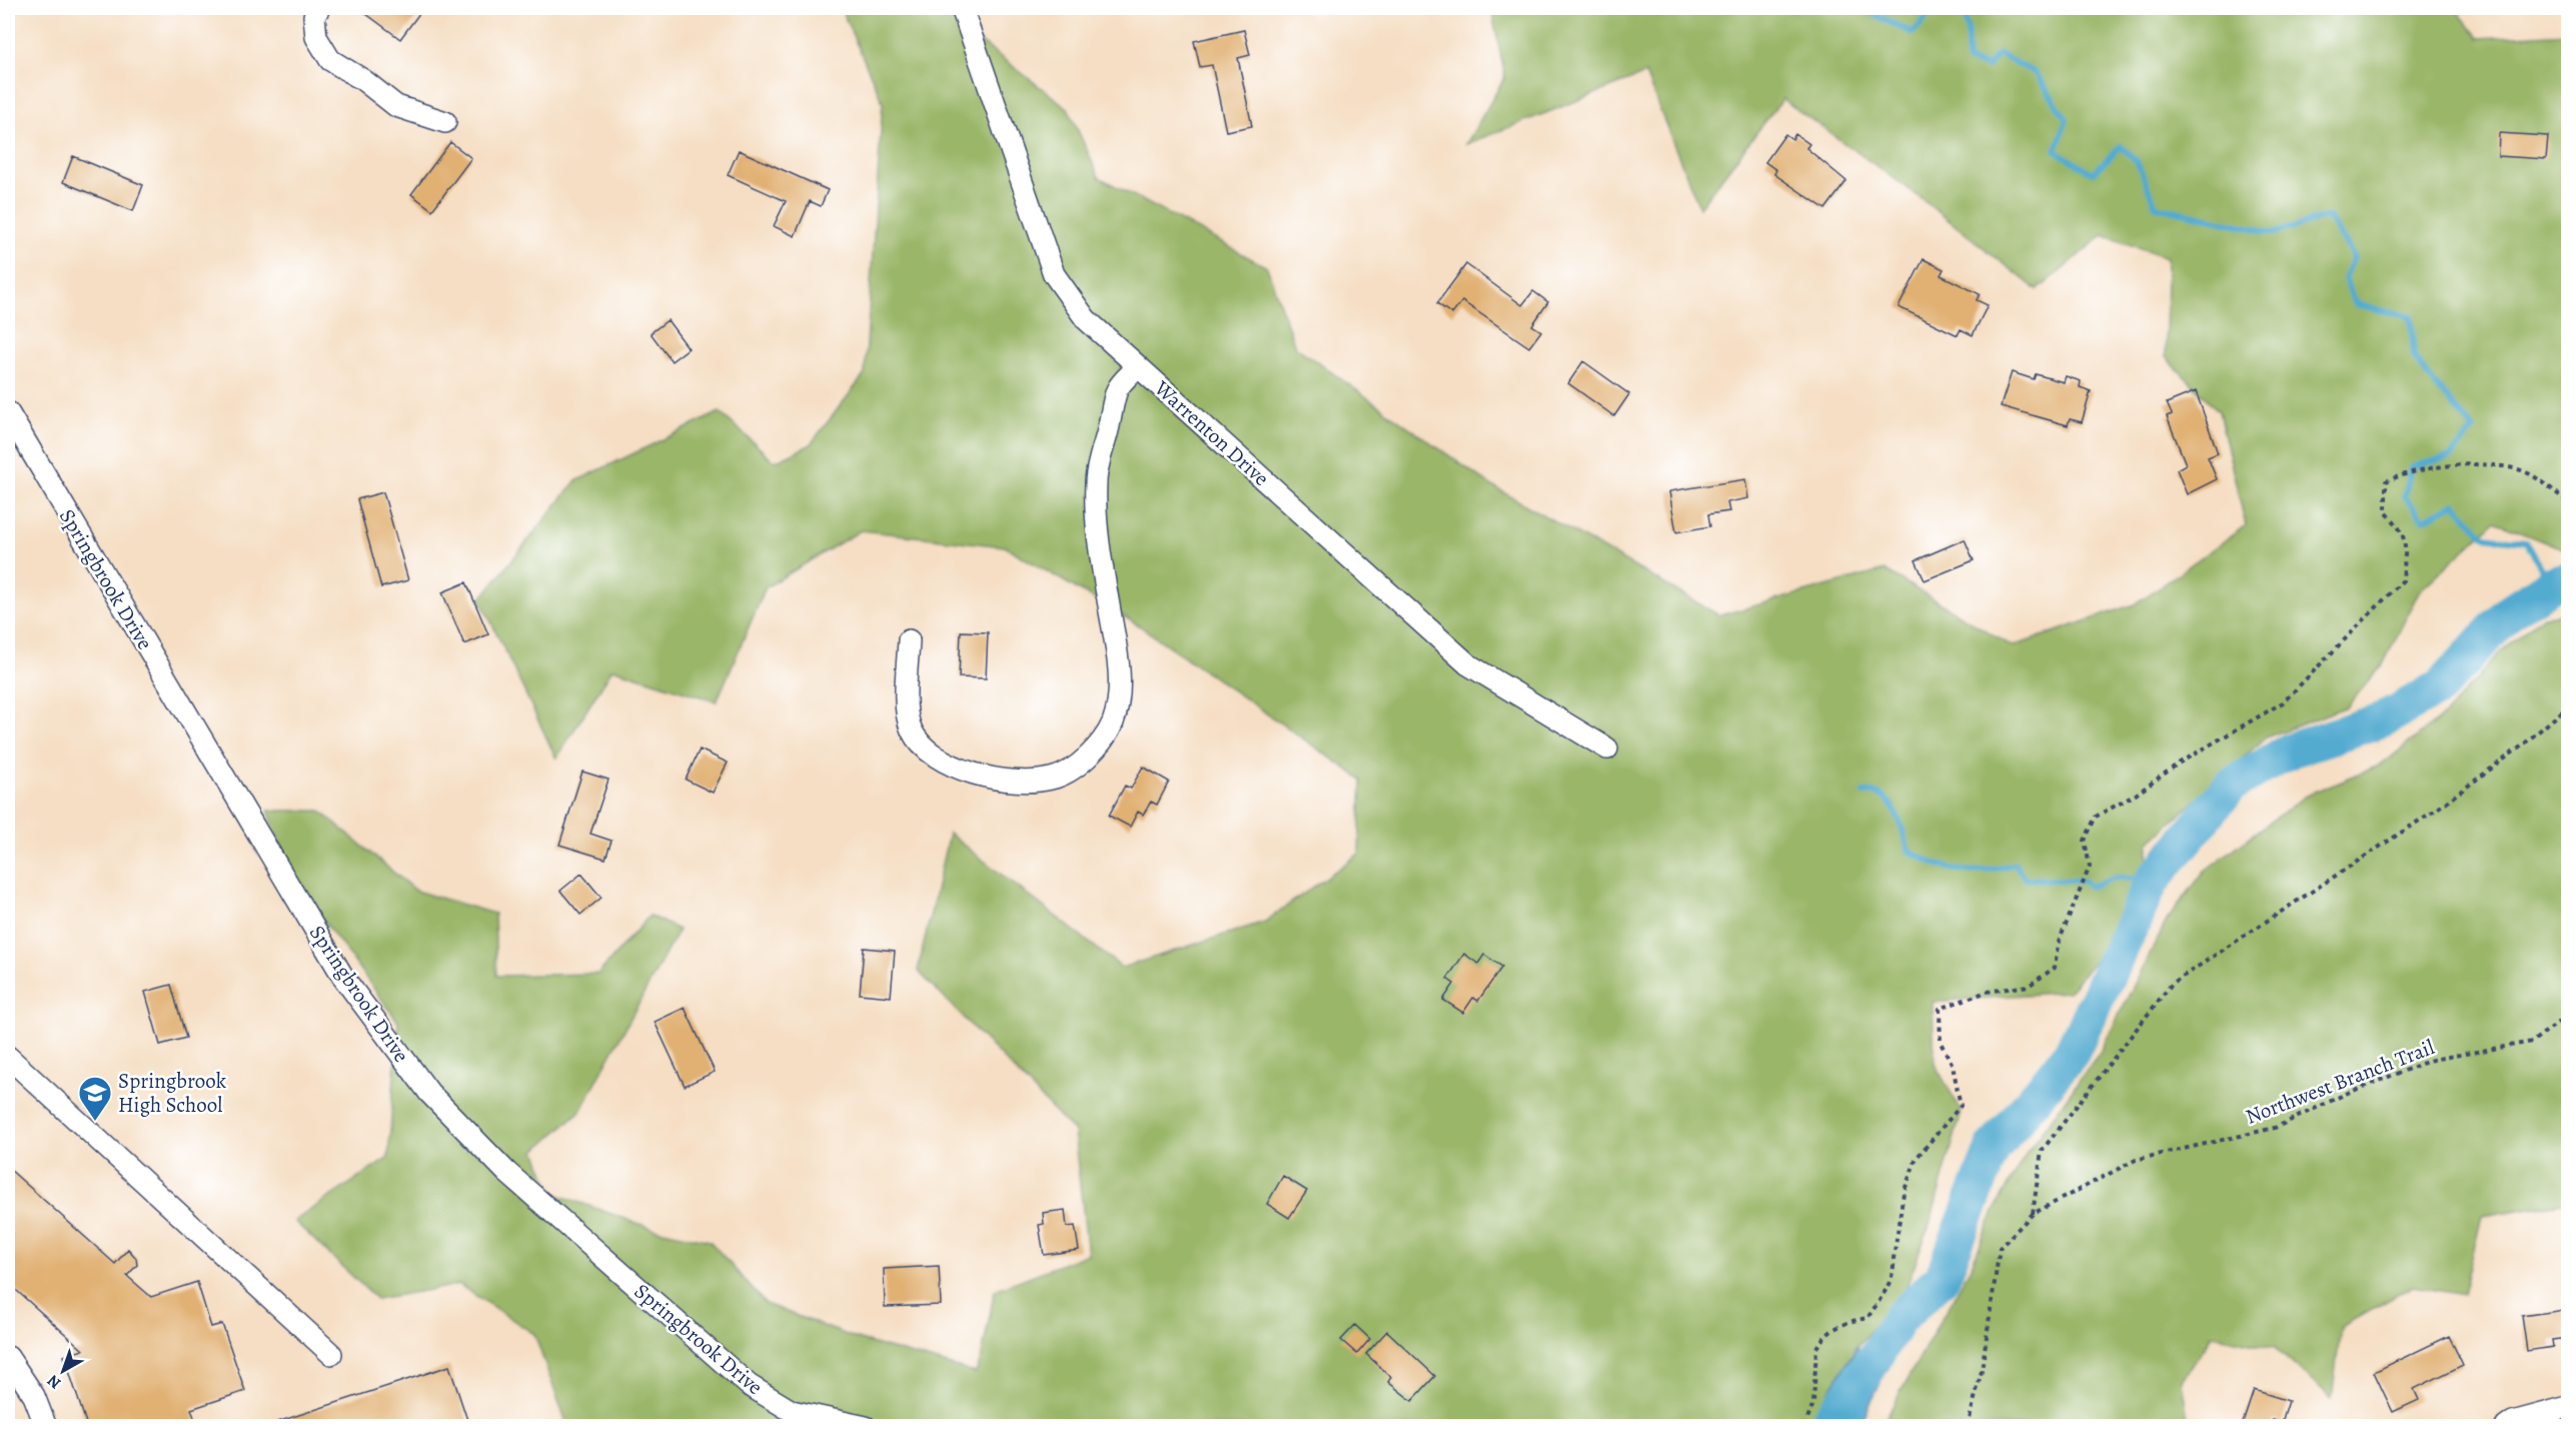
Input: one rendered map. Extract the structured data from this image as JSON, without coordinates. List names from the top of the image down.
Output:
{
  "streets": {
    "street": ["Warrenton Drive", "Springbrook Drive"],
    "path": ["Northwest Branch Trail"]
  },
  "places": {
    "school or university": ["Springbrook High School"]
  },
  "north": "bottom left"
}
